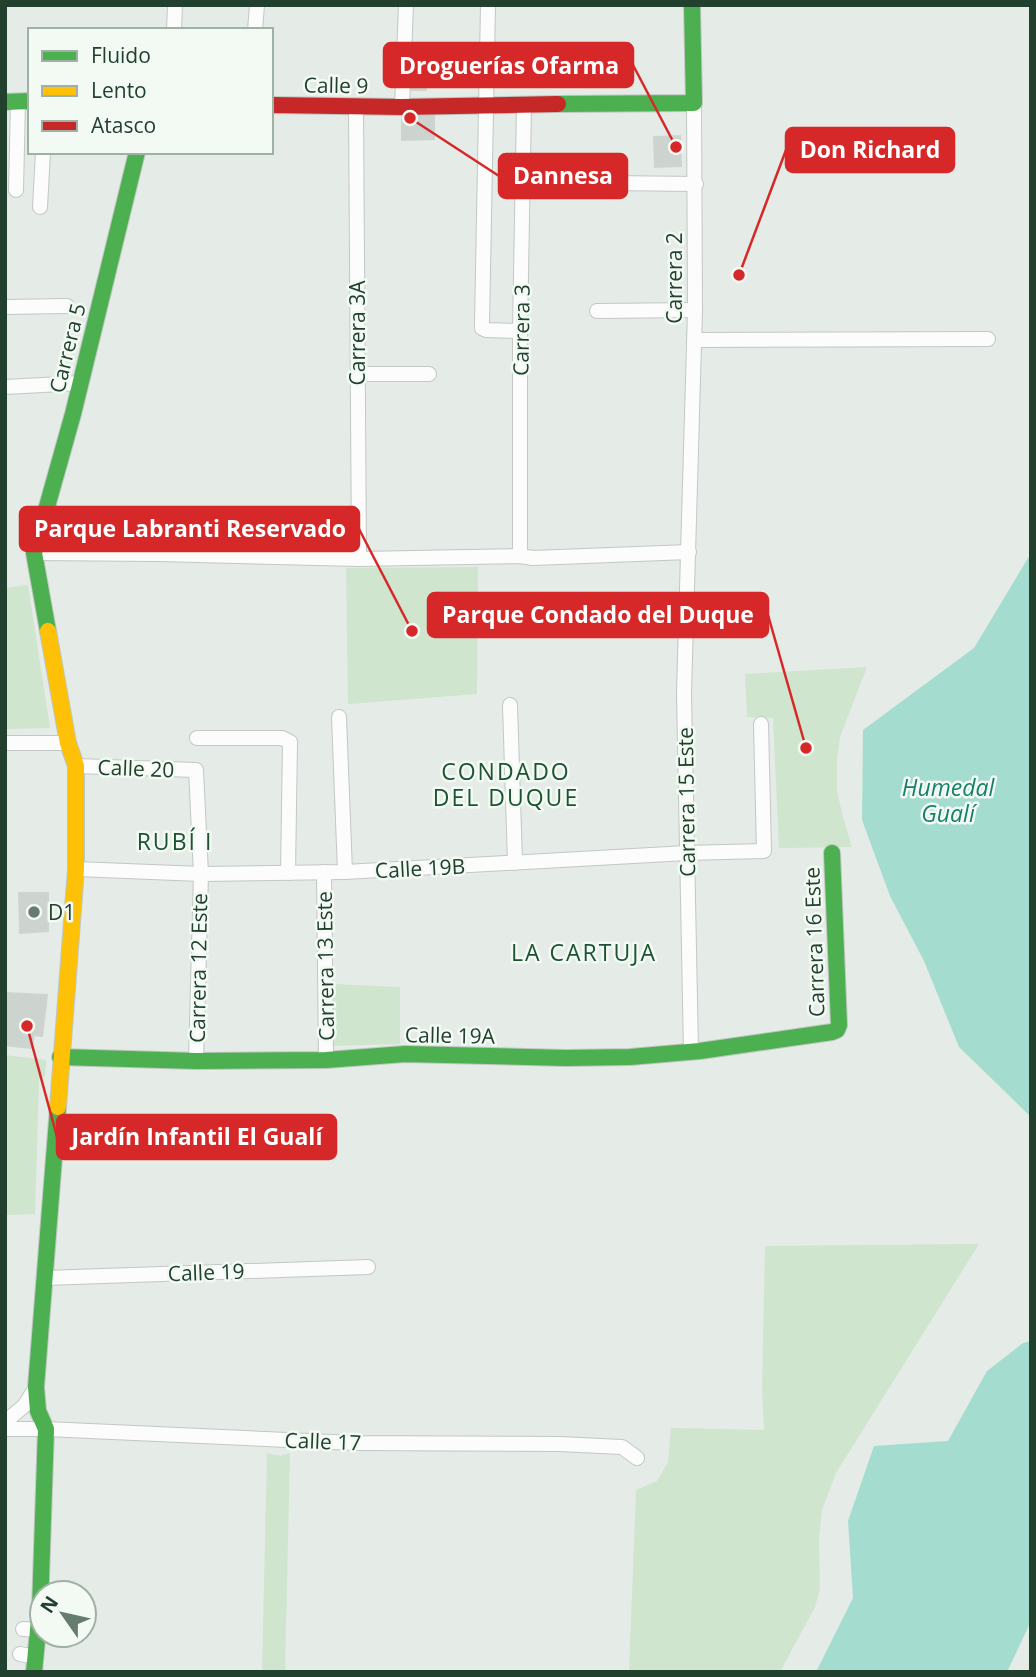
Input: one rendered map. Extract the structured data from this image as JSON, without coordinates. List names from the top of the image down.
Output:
{
  "streets": {
    "street": [
      "Calle 9",
      "Carrera 2",
      "Carrera 3",
      "Carrera 3A",
      "Carrera 5",
      "Calle 20",
      "Carrera 15 Este",
      "Calle 19B",
      "Carrera 16 Este",
      "Carrera 13 Este",
      "Carrera 12 Este",
      "Calle 19A",
      "Calle 19",
      "Calle 17"
    ]
  },
  "crossings": [
    ["Calle 9", "Carrera 2"],
    ["Calle 9", "Carrera 3"],
    ["Calle 9", "Carrera 3A"],
    ["Carrera 2", "Carrera 15 Este"],
    ["Calle 20", "Carrera 12 Este"],
    ["Carrera 15 Este", "Calle 19B"],
    ["Carrera 15 Este", "Calle 19A"],
    ["Calle 19B", "Carrera 13 Este"],
    ["Calle 19B", "Carrera 12 Este"],
    ["Carrera 16 Este", "Calle 19A"],
    ["Carrera 13 Este", "Calle 19A"],
    ["Carrera 12 Este", "Calle 19A"]
  ],
  "districts": ["CONDADO DEL DUQUE", "RUBÍ I", "LA CARTUJA"],
  "water": ["Humedal Gualí"],
  "places": [
    "Dannesa",
    "Droguerías Ofarma",
    "Don Richard",
    "Parque Labranti Reservado",
    "Parque Condado del Duque",
    "D1",
    "Jardín Infantil El Gualí"
  ],
  "legend": ["Fluido", "Lento", "Atasco"],
  "north": "top left"
}
